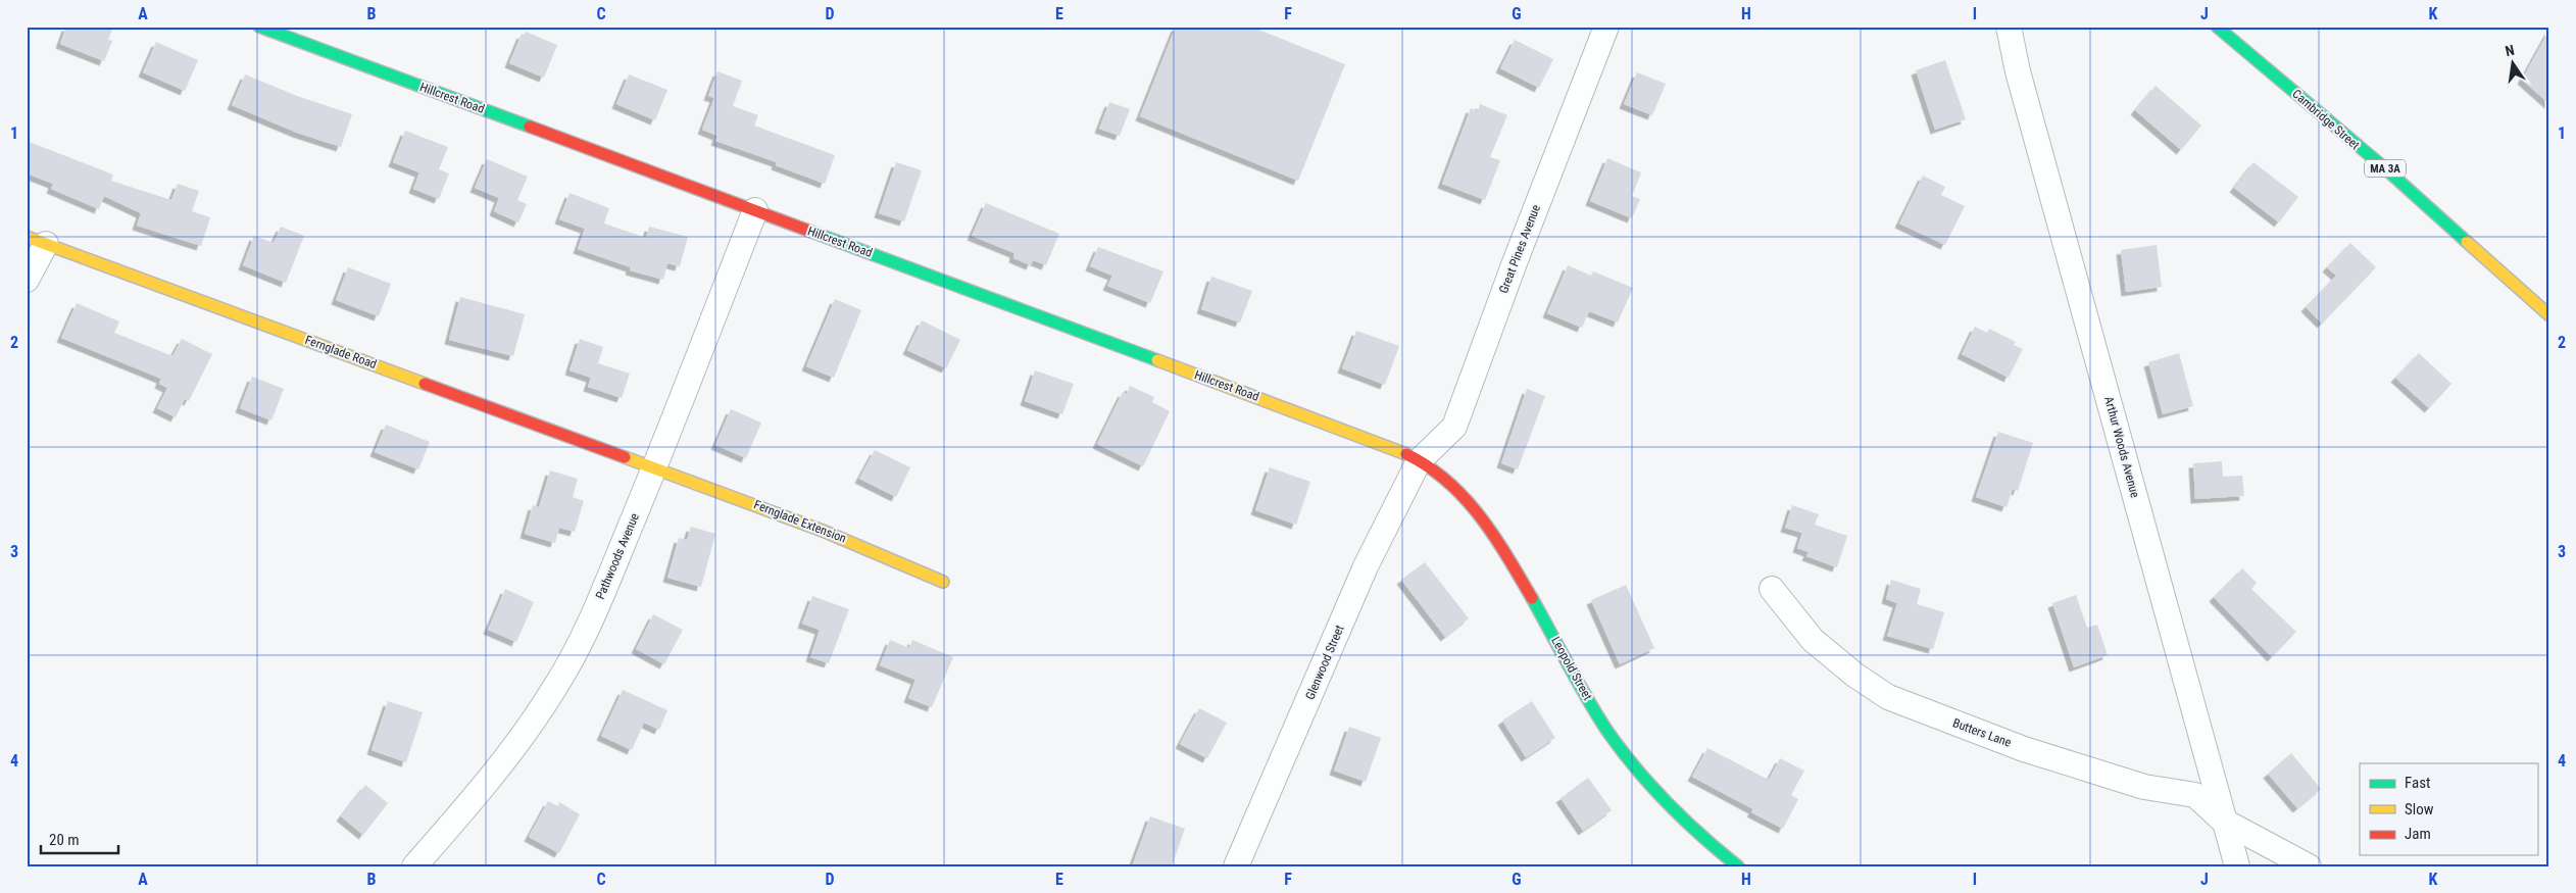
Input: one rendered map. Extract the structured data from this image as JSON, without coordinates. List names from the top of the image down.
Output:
{
  "streets": {
    "street": [
      "Hillcrest Road",
      "Cambridge Street",
      "MA 3A",
      "Great Pines Avenue",
      "Fernglade Road",
      "Arthur Woods Avenue",
      "Fernglade Extension",
      "Pathwoods Avenue",
      "Glenwood Street",
      "Leopold Street",
      "Butters Lane"
    ]
  },
  "crossings": [
    ["Hillcrest Road", "Great Pines Avenue"],
    ["Hillcrest Road", "Pathwoods Avenue"],
    ["Hillcrest Road", "Glenwood Street"],
    ["Hillcrest Road", "Leopold Street"],
    ["Great Pines Avenue", "Glenwood Street"],
    ["Great Pines Avenue", "Leopold Street"],
    ["Fernglade Road", "Fernglade Extension"],
    ["Fernglade Road", "Pathwoods Avenue"],
    ["Arthur Woods Avenue", "Butters Lane"],
    ["Fernglade Extension", "Pathwoods Avenue"],
    ["Glenwood Street", "Leopold Street"]
  ],
  "legend": ["Fast", "Slow", "Jam"],
  "scale_bar": "20 m",
  "north": "top",
  "grid": {
    "columns": [
      "A",
      "B",
      "C",
      "D",
      "E",
      "F",
      "G",
      "H",
      "I",
      "J",
      "K"
    ],
    "rows": [
      "1",
      "2",
      "3",
      "4"
    ]
  }
}
